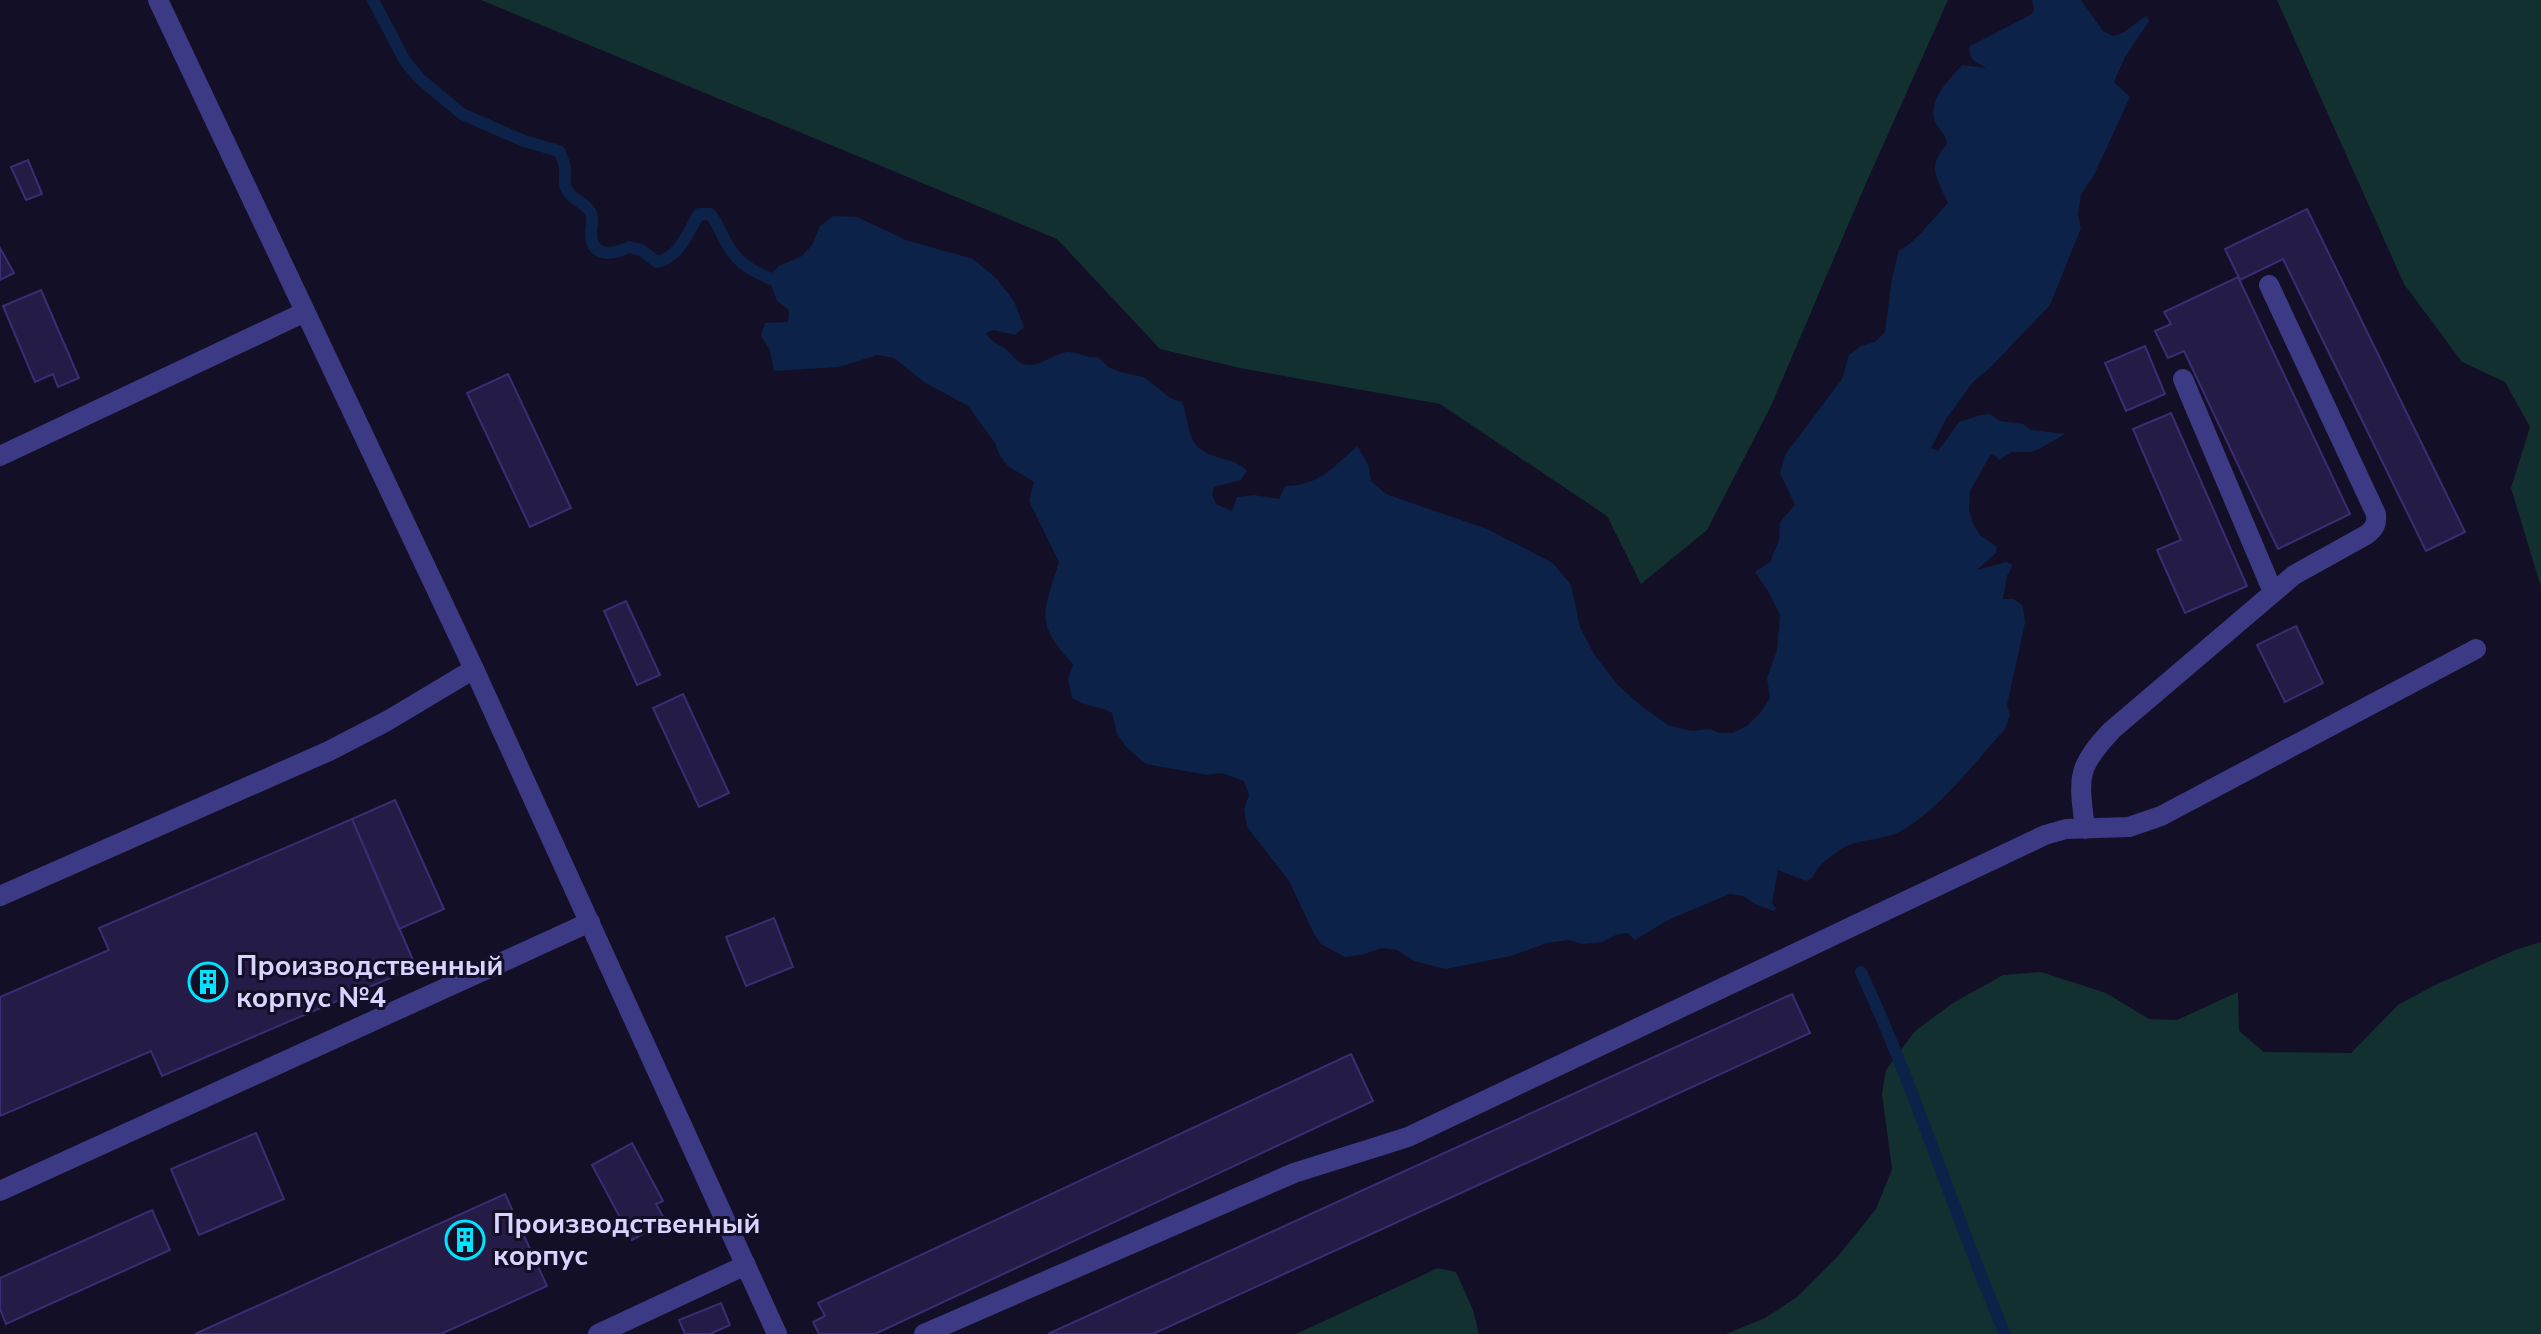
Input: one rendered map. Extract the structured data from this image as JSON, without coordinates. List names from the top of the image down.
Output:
{
  "places": {
    "building": ["Производственный корпус №4", "Производственный корпус"]
  }
}
